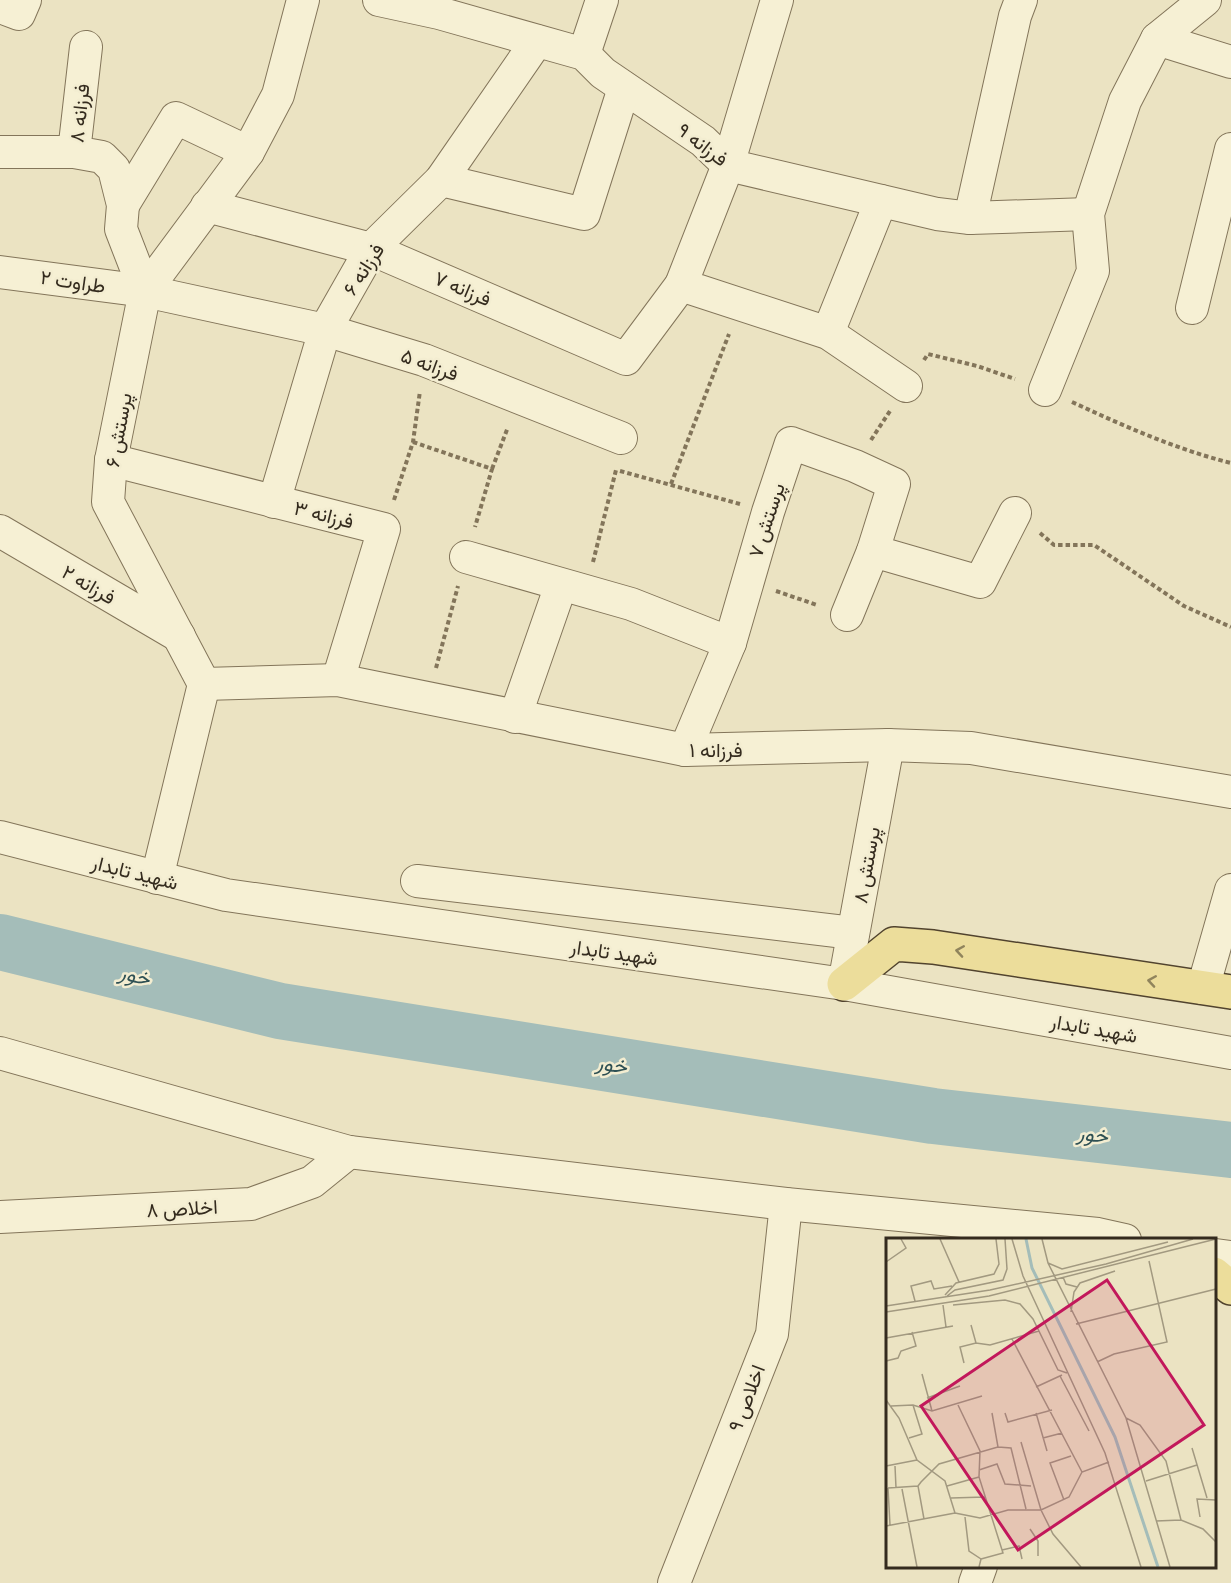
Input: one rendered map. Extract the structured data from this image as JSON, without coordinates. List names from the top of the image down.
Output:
{
  "streets": {
    "street": [
      "فرزانه ۸",
      "فرزانه ۹",
      "فرزانه ۶",
      "طراوت ۲",
      "فرزانه ۷",
      "فرزانه ۵",
      "پرستش ۶",
      "فرزانه ۳",
      "پرستش ۷",
      "فرزانه ۲",
      "فرزانه ۱",
      "پرستش ۸",
      "شهید تابدار",
      "اخلاص ۸",
      "اخلاص ۹"
    ]
  },
  "crossings": [
    ["فرزانه ۸", "طراوت ۲"],
    ["فرزانه ۸", "فرزانه ۵"],
    ["فرزانه ۸", "پرستش ۶"],
    ["فرزانه ۹", "فرزانه ۶"],
    ["فرزانه ۶", "فرزانه ۷"],
    ["فرزانه ۶", "فرزانه ۵"],
    ["فرزانه ۶", "فرزانه ۳"],
    ["طراوت ۲", "فرزانه ۵"],
    ["طراوت ۲", "پرستش ۶"],
    ["فرزانه ۷", "پرستش ۶"],
    ["فرزانه ۵", "پرستش ۶"],
    ["پرستش ۶", "فرزانه ۳"],
    ["پرستش ۶", "فرزانه ۲"],
    ["پرستش ۶", "فرزانه ۱"],
    ["پرستش ۷", "فرزانه ۱"],
    ["فرزانه ۱", "پرستش ۸"],
    ["پرستش ۸", "شهید تابدار"]
  ],
  "water": ["خور"]
}
